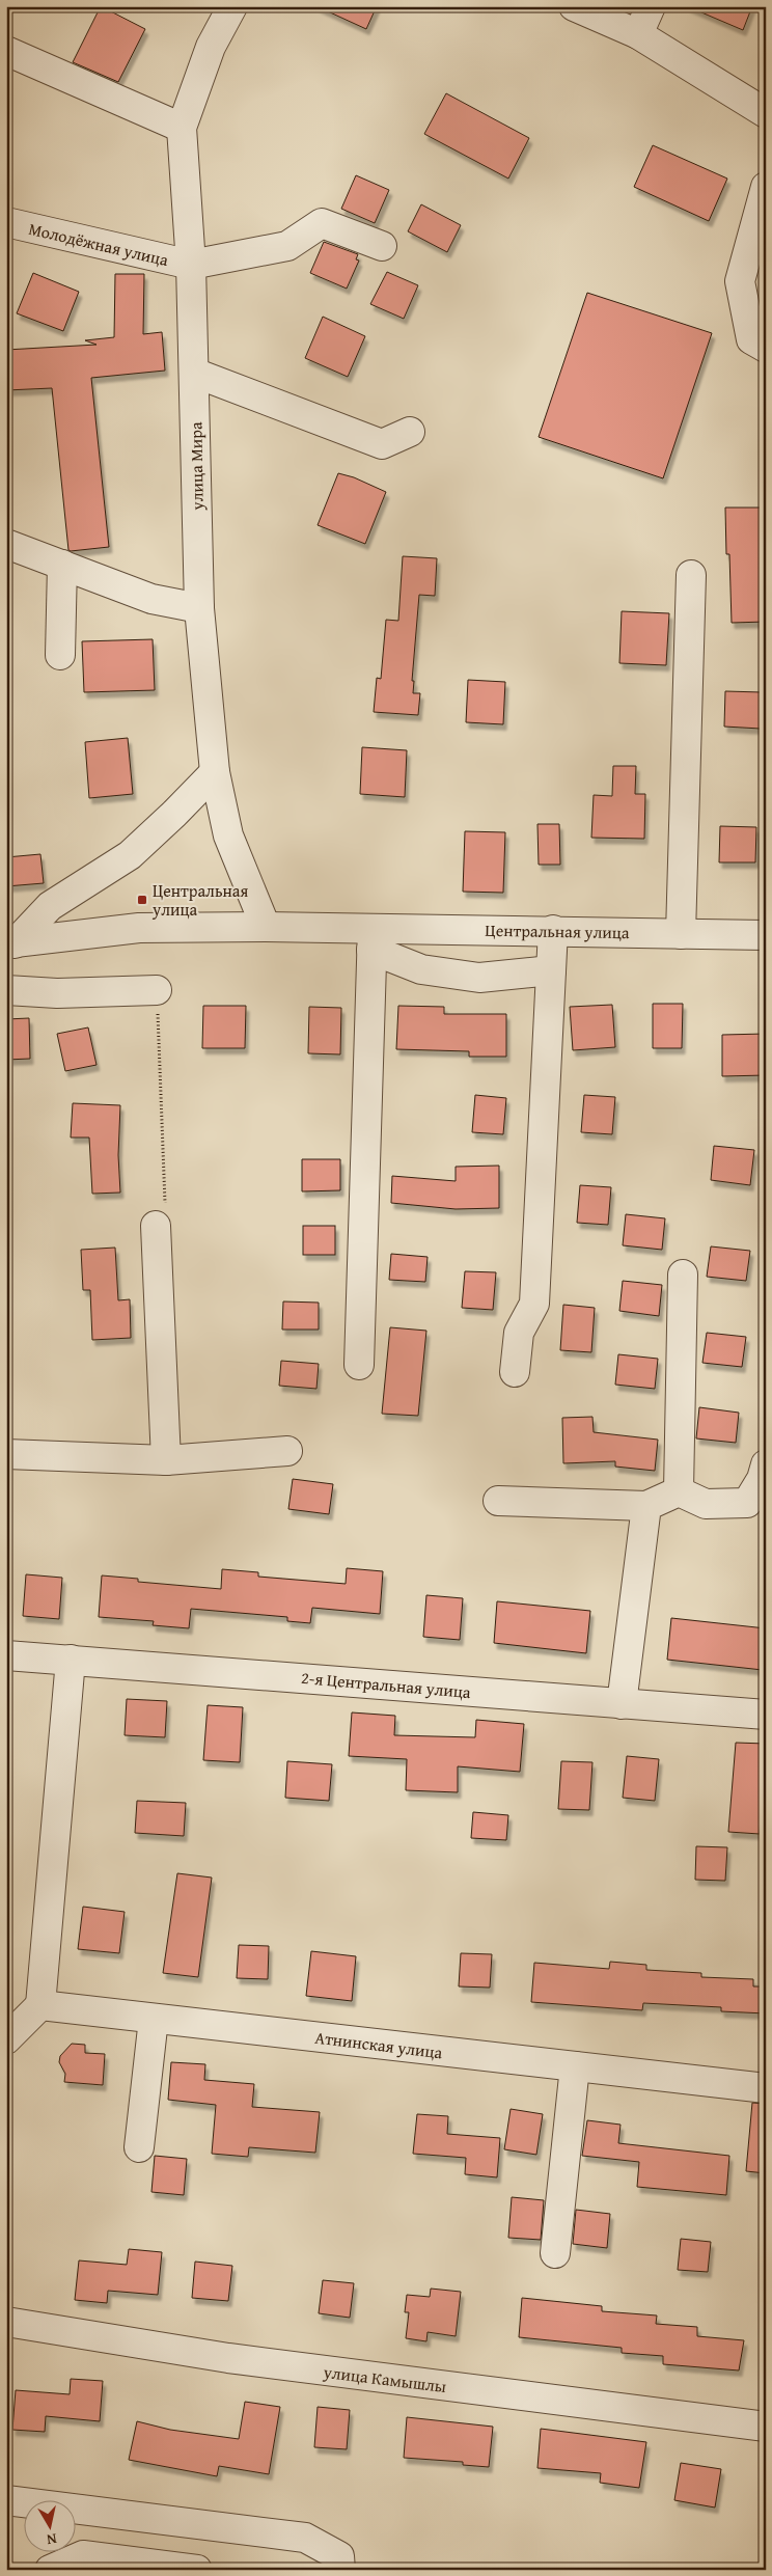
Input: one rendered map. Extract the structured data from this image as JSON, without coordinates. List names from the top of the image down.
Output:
{
  "streets": {
    "street": [
      "Молодёжная улица",
      "улица Мира",
      "Центральная улица",
      "2-я Центральная улица",
      "Атнинская улица",
      "улица Камышлы"
    ]
  },
  "crossings": [
    ["Молодёжная улица", "улица Мира"],
    ["улица Мира", "Центральная улица"]
  ],
  "places": {
    "transit": ["Центральная улица"]
  },
  "north": "bottom"
}
